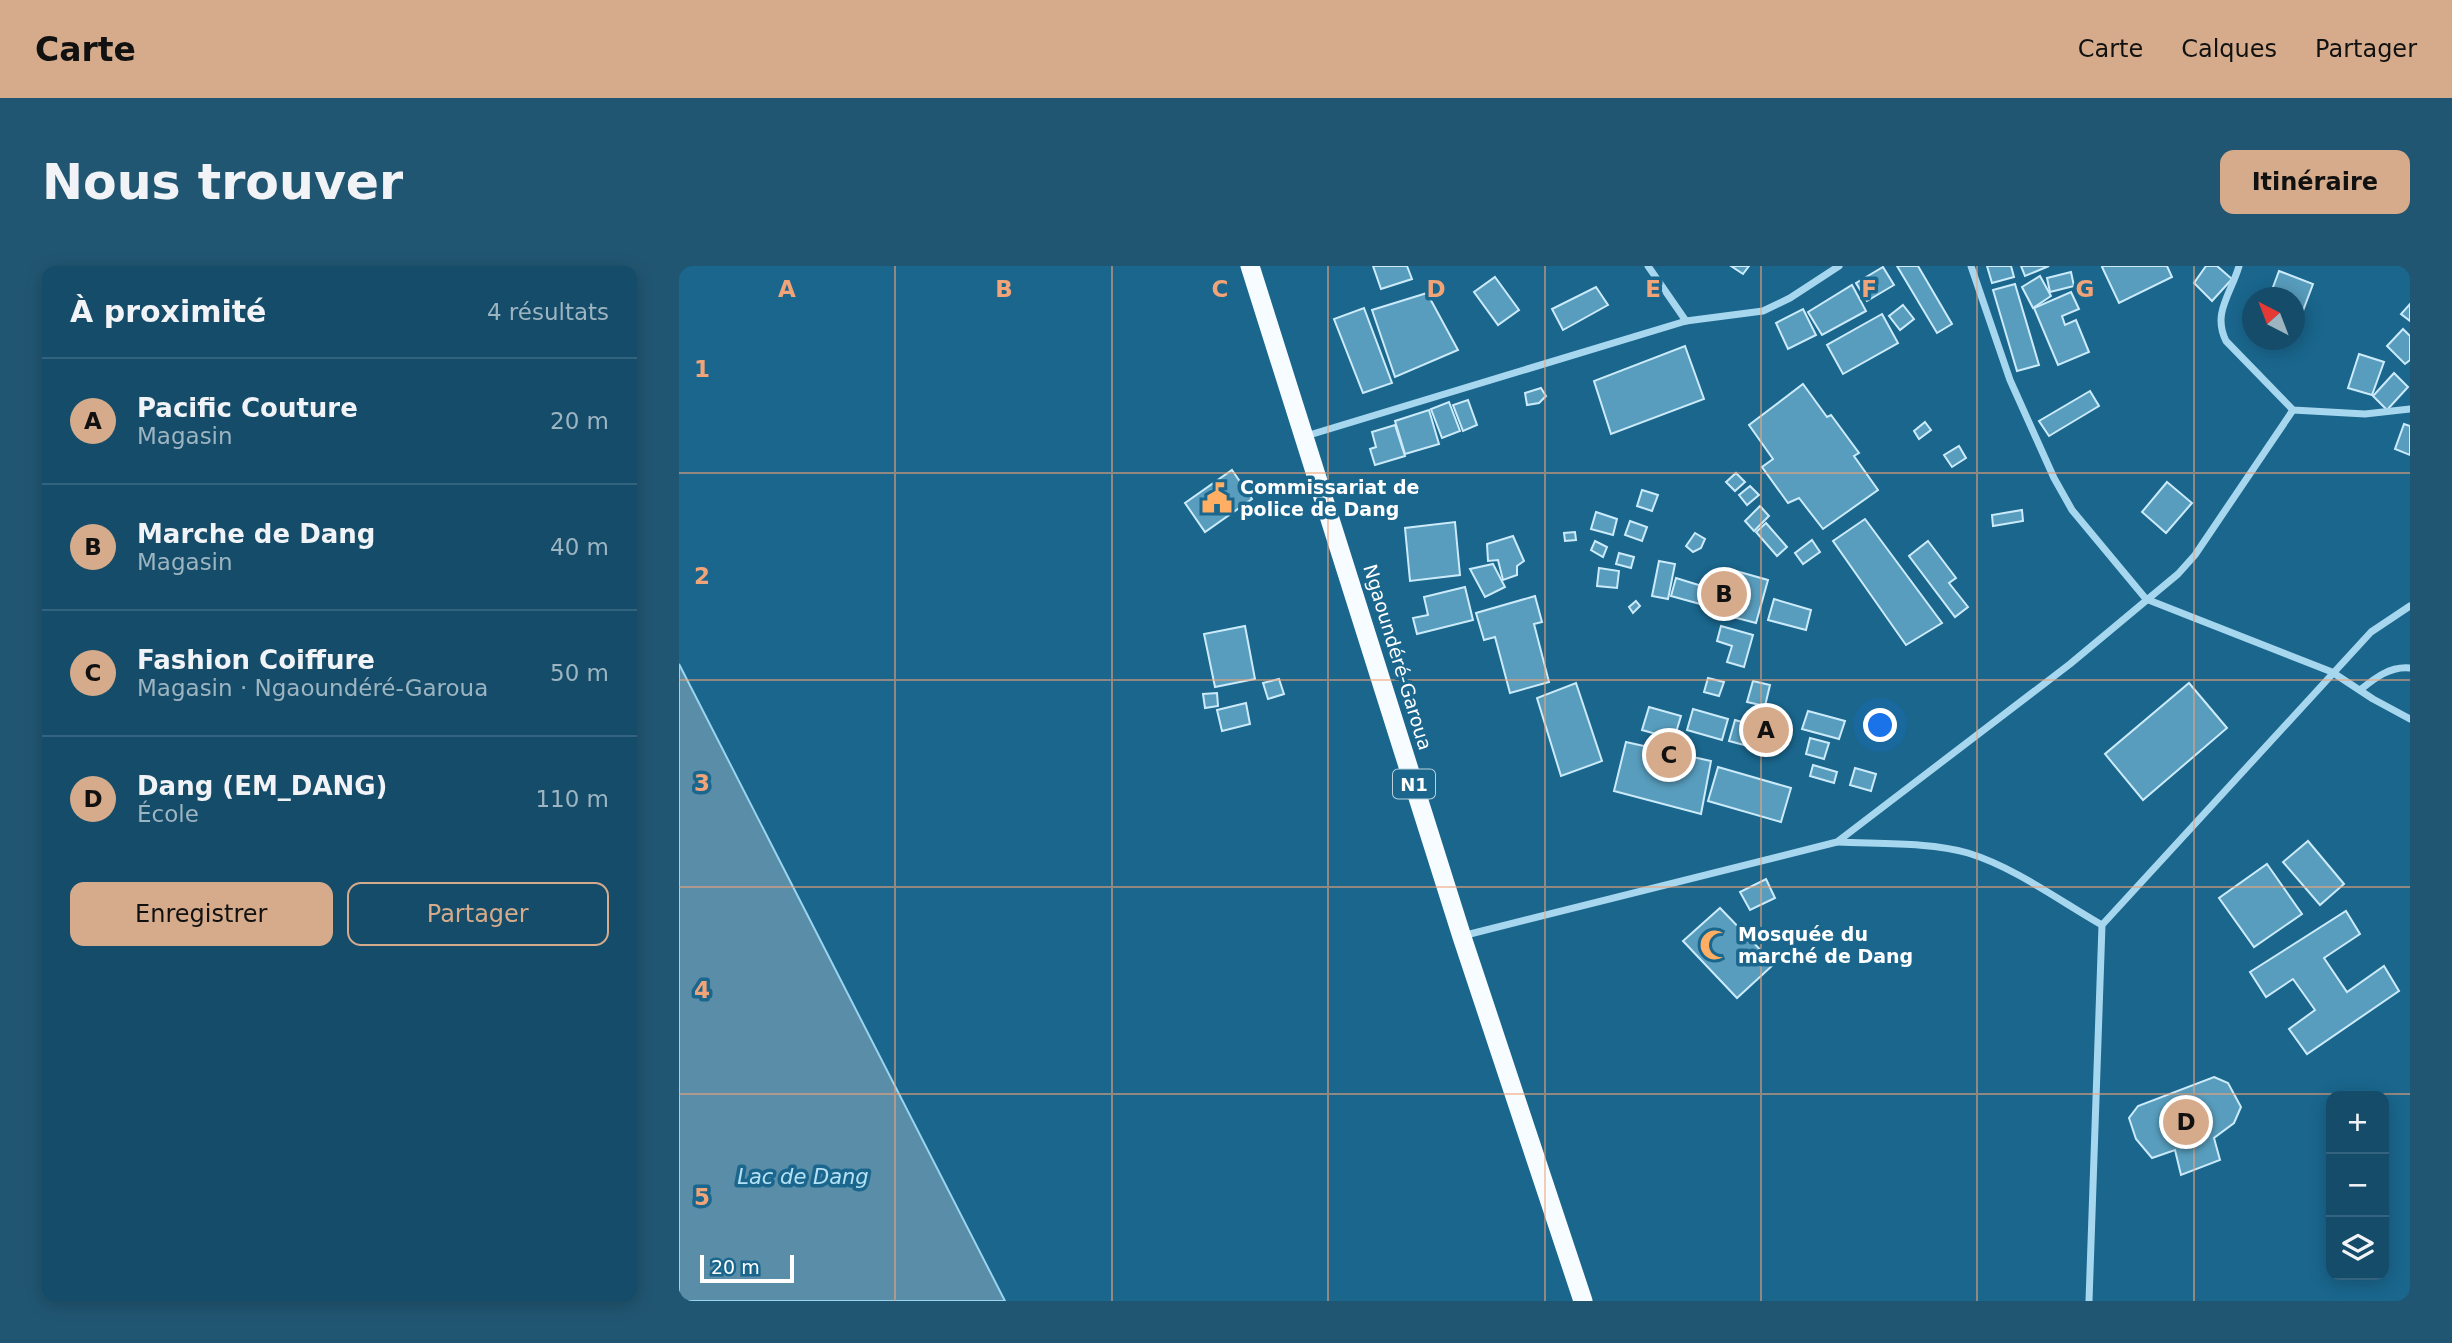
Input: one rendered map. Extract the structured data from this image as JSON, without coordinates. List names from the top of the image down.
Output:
{
  "streets": {
    "highway": ["Ngaoundéré-Garoua", "N1"]
  },
  "water": ["Lac de Dang"],
  "places": {
    "public building": ["Commissariat de police de Dang"],
    "mosque": ["Mosquée du marché de Dang"]
  },
  "scale_bar": "20 m",
  "north": "top left",
  "page": {
    "header": "Carte",
    "nav": ["Carte", "Calques", "Partager"],
    "buttons": [
      "Itinéraire",
      ["Enregistrer", "Partager"]
    ],
    "title": "Nous trouver",
    "heading": ["À proximité", "4 résultats"],
    "list": [
      {
        "mark": "A",
        "name": "Pacific Couture",
        "note": "Magasin",
        "value": "20 m"
      },
      {
        "mark": "B",
        "name": "Marche de Dang",
        "note": "Magasin",
        "value": "40 m"
      },
      {
        "mark": "C",
        "name": "Fashion Coiffure",
        "note": "Magasin · Ngaoundéré-Garoua",
        "value": "50 m"
      },
      {
        "mark": "D",
        "name": "Dang (EM_DANG)",
        "note": "École",
        "value": "110 m"
      }
    ],
    "pins": [
      "B",
      "A",
      "C",
      "D"
    ],
    "map_buttons": ["+", "−"],
    "scale": "20 m"
  },
  "grid": {
    "columns": [
      "A",
      "B",
      "C",
      "D",
      "E",
      "F",
      "G"
    ],
    "rows": [
      "1",
      "2",
      "3",
      "4",
      "5"
    ]
  }
}
